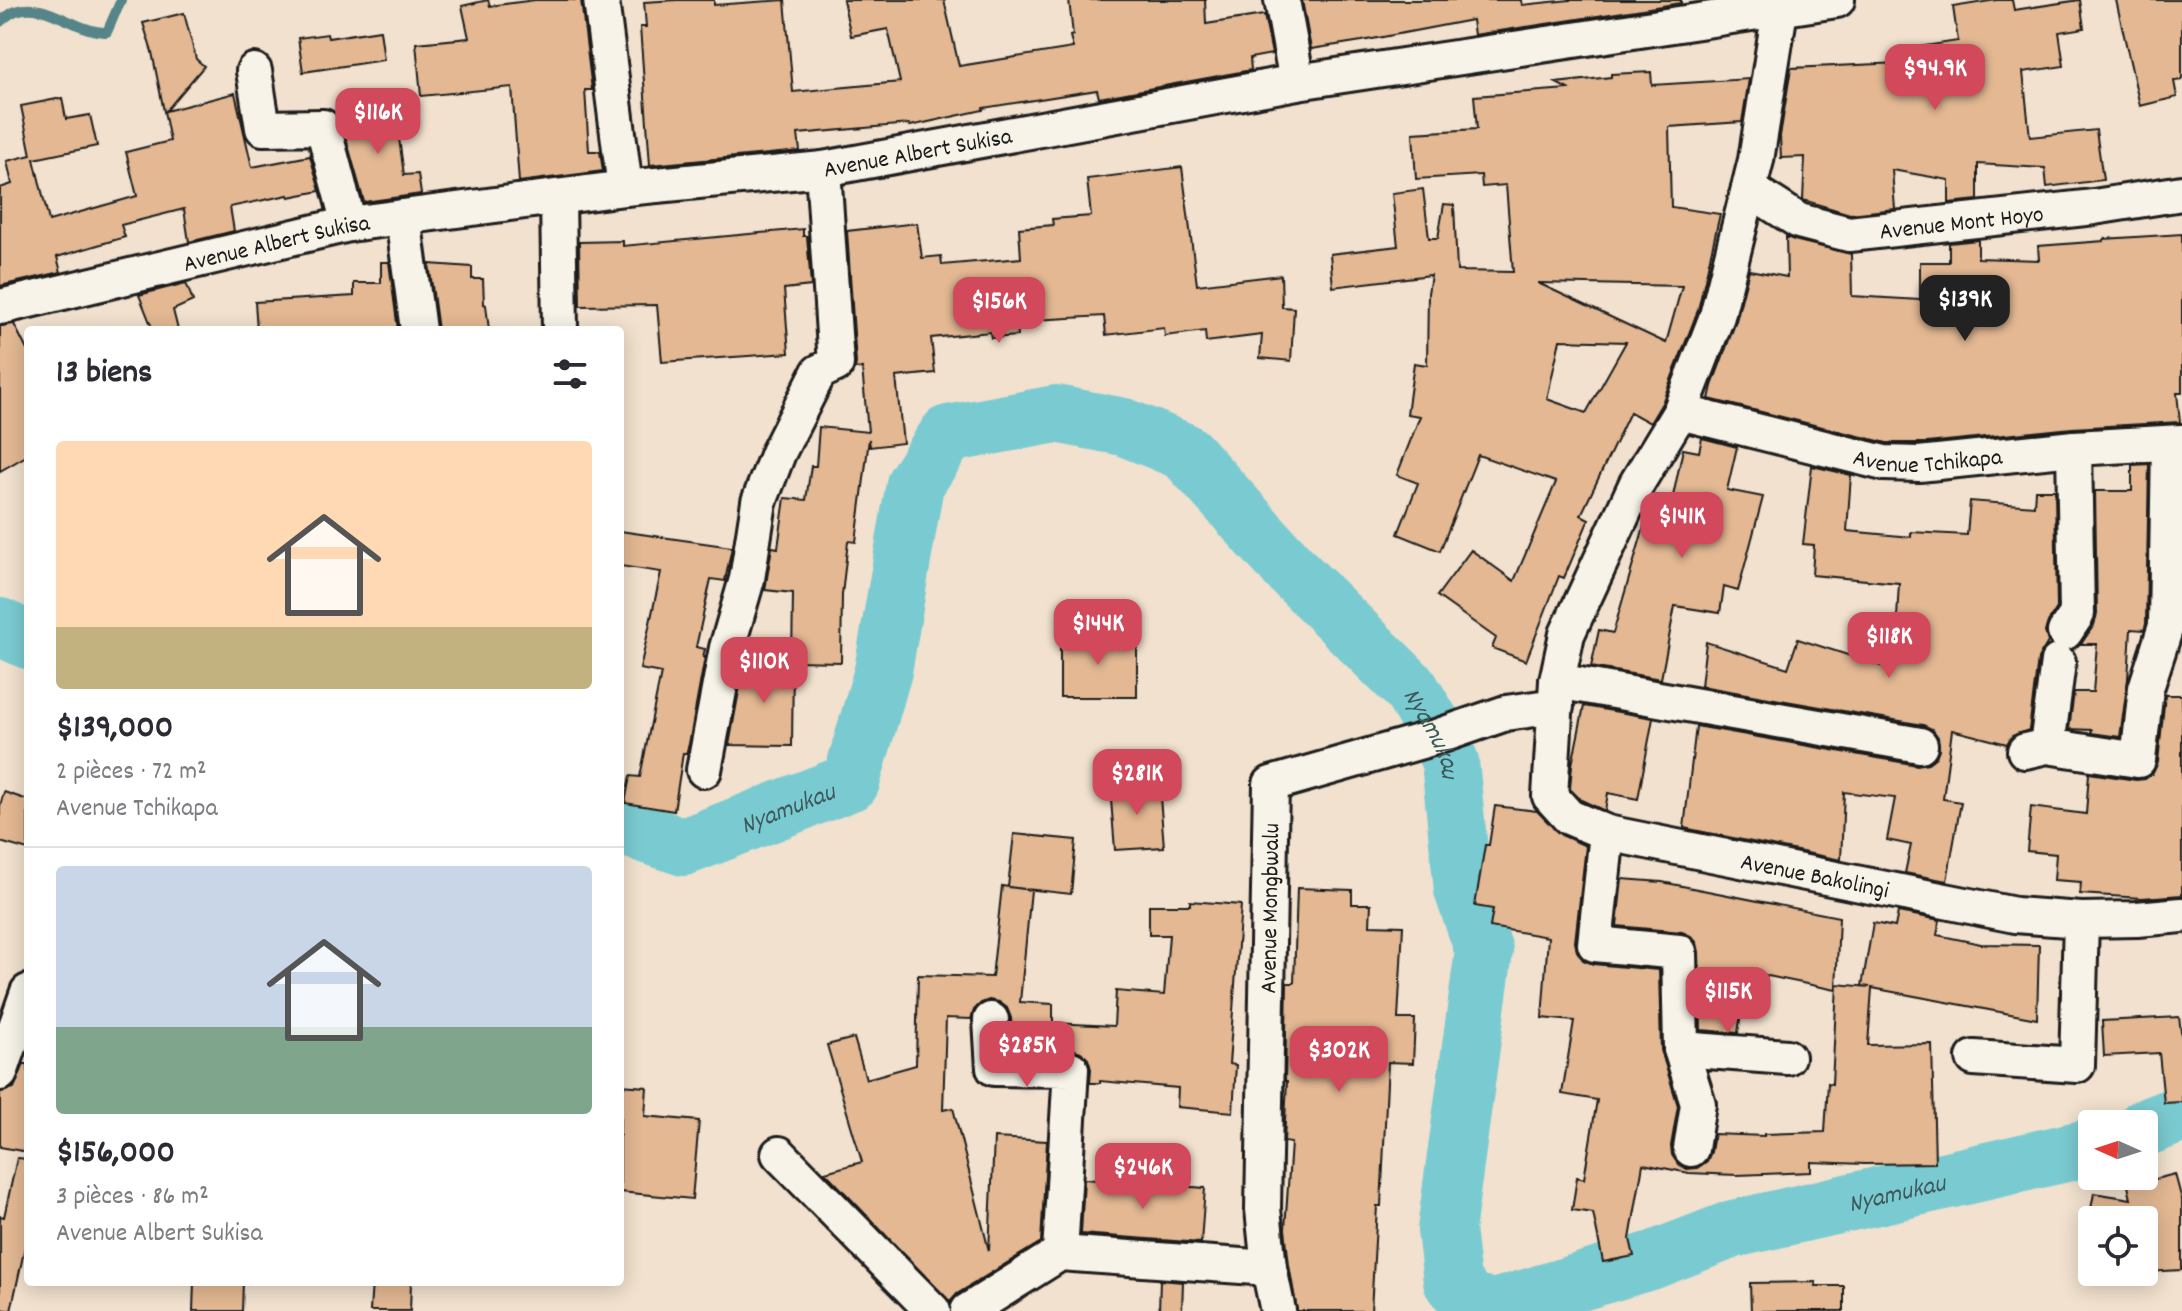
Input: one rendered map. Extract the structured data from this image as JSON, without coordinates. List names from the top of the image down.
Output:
{
  "streets": {
    "street": [
      "Avenue Albert Sukisa",
      "Avenue Mont Hoyo",
      "Avenue Tchikapa",
      "Avenue Bakolingi",
      "Avenue Mongbwalu"
    ]
  },
  "crossings": [
    ["Avenue Albert Sukisa", "Avenue Bakolingi"],
    ["Avenue Mont Hoyo", "Avenue Bakolingi"],
    ["Avenue Tchikapa", "Avenue Bakolingi"],
    ["Avenue Bakolingi", "Avenue Mongbwalu"]
  ],
  "water": ["Nyamukau"],
  "north": "left",
  "page": {
    "price": [
      "$94.9K",
      "$116K",
      "$139K",
      "$156K",
      "$141K",
      "$144K",
      "$118K",
      "$110K",
      "$281K",
      "$115K",
      "$285K",
      "$302K",
      "$246K"
    ],
    "heading": "13 biens",
    "list": [
      {
        "name": "$139,000",
        "note": "2 pièces · 72 m² · Avenue Tchikapa"
      },
      {
        "name": "$156,000",
        "note": "3 pièces · 86 m² · Avenue Albert Sukisa"
      }
    ]
  }
}
